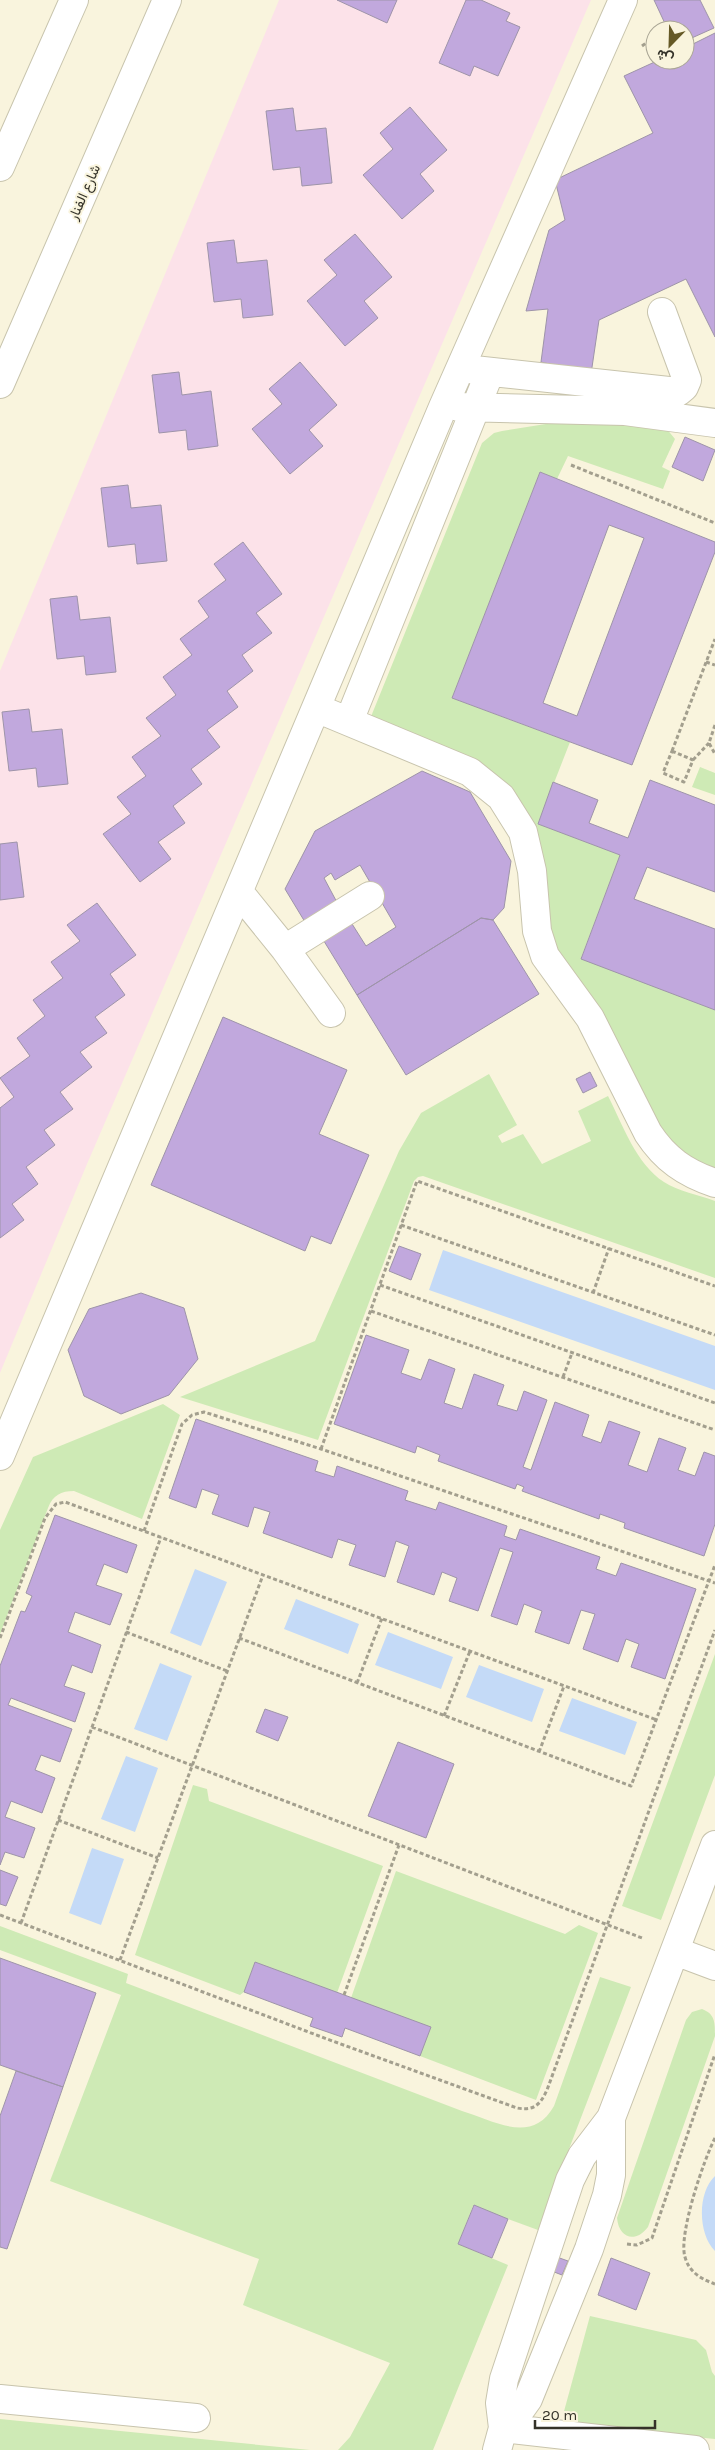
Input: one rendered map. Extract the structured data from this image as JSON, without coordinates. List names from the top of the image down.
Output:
{
  "streets": {
    "main road": ["شارع الفنار"]
  },
  "scale_bar": "20 m",
  "north": "bottom left"
}
